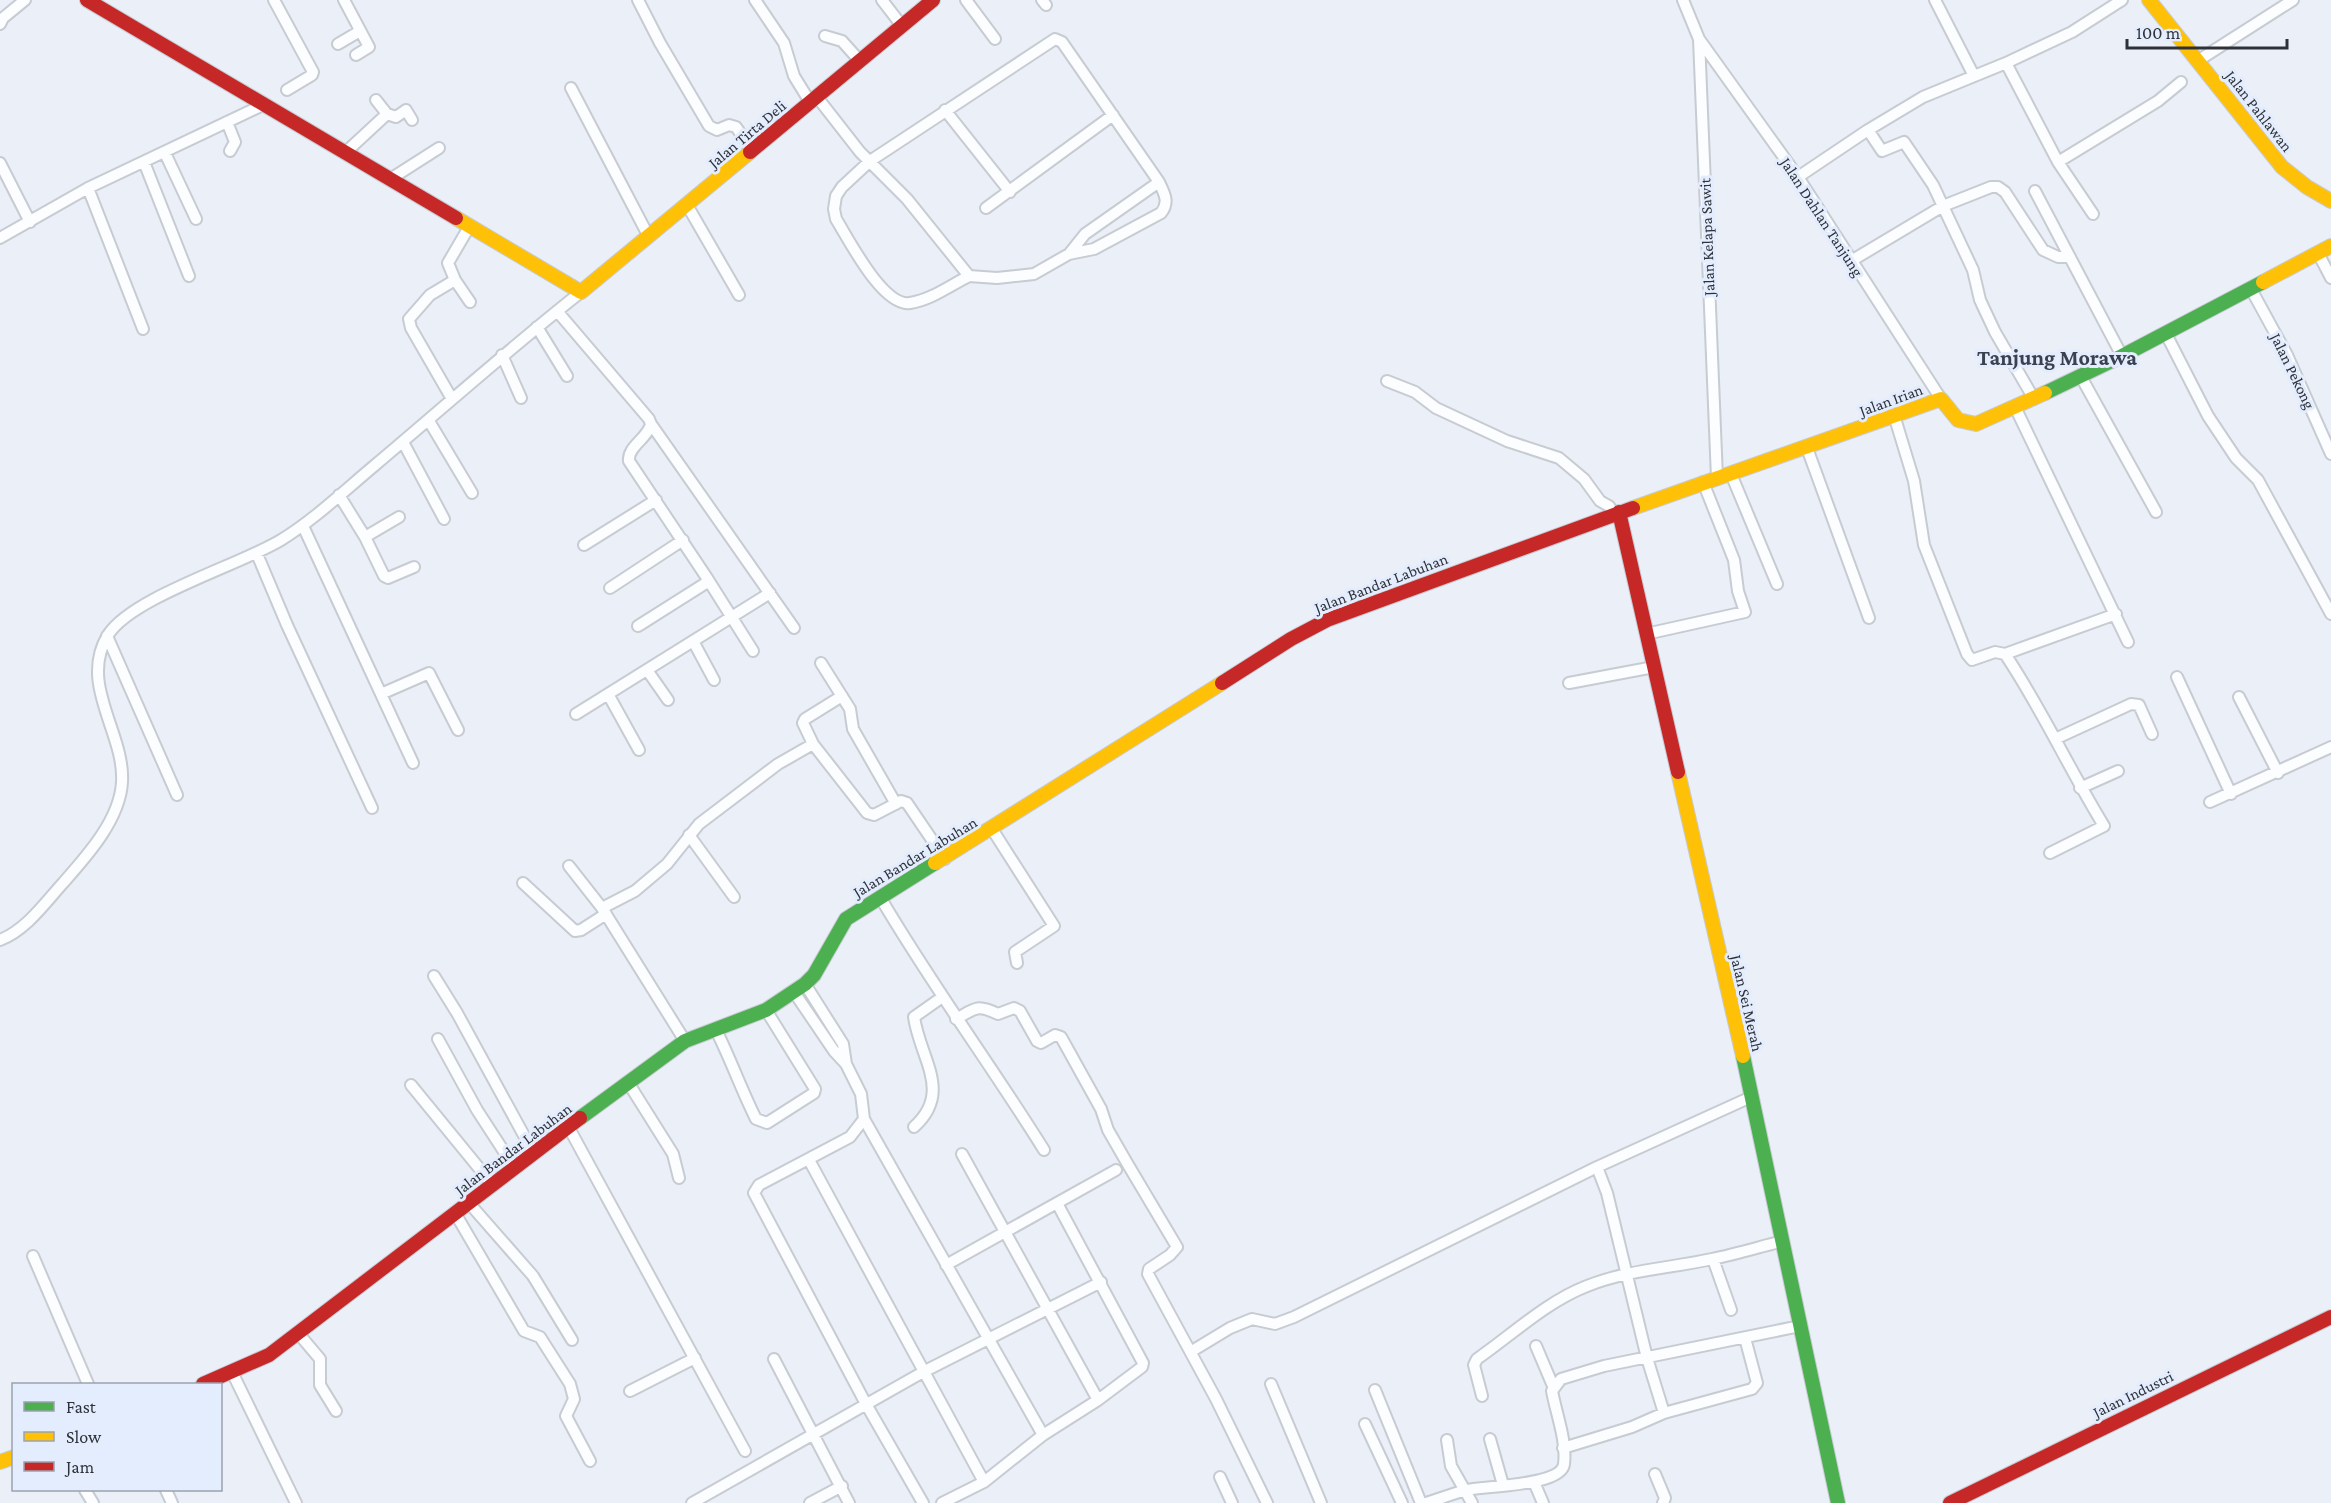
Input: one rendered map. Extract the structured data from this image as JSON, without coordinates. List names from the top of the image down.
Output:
{
  "streets": {
    "street": [
      "Jalan Pahlawan",
      "Jalan Tirta Deli",
      "Jalan Dahlan Tanjung",
      "Jalan Kelapa Sawit",
      "Jalan Pekong",
      "Jalan Irian",
      "Jalan Bandar Labuhan",
      "Jalan Sei Merah",
      "Jalan Industri"
    ]
  },
  "crossings": [
    ["Jalan Dahlan Tanjung", "Jalan Kelapa Sawit"],
    ["Jalan Dahlan Tanjung", "Jalan Irian"],
    ["Jalan Kelapa Sawit", "Jalan Irian"],
    ["Jalan Kelapa Sawit", "Jalan Bandar Labuhan"],
    ["Jalan Kelapa Sawit", "Jalan Sei Merah"],
    ["Jalan Pekong", "Jalan Irian"],
    ["Jalan Irian", "Jalan Bandar Labuhan"],
    ["Jalan Bandar Labuhan", "Jalan Sei Merah"]
  ],
  "districts": ["Tanjung Morawa"],
  "legend": ["Fast", "Slow", "Jam"],
  "scale_bar": "100 m"
}
